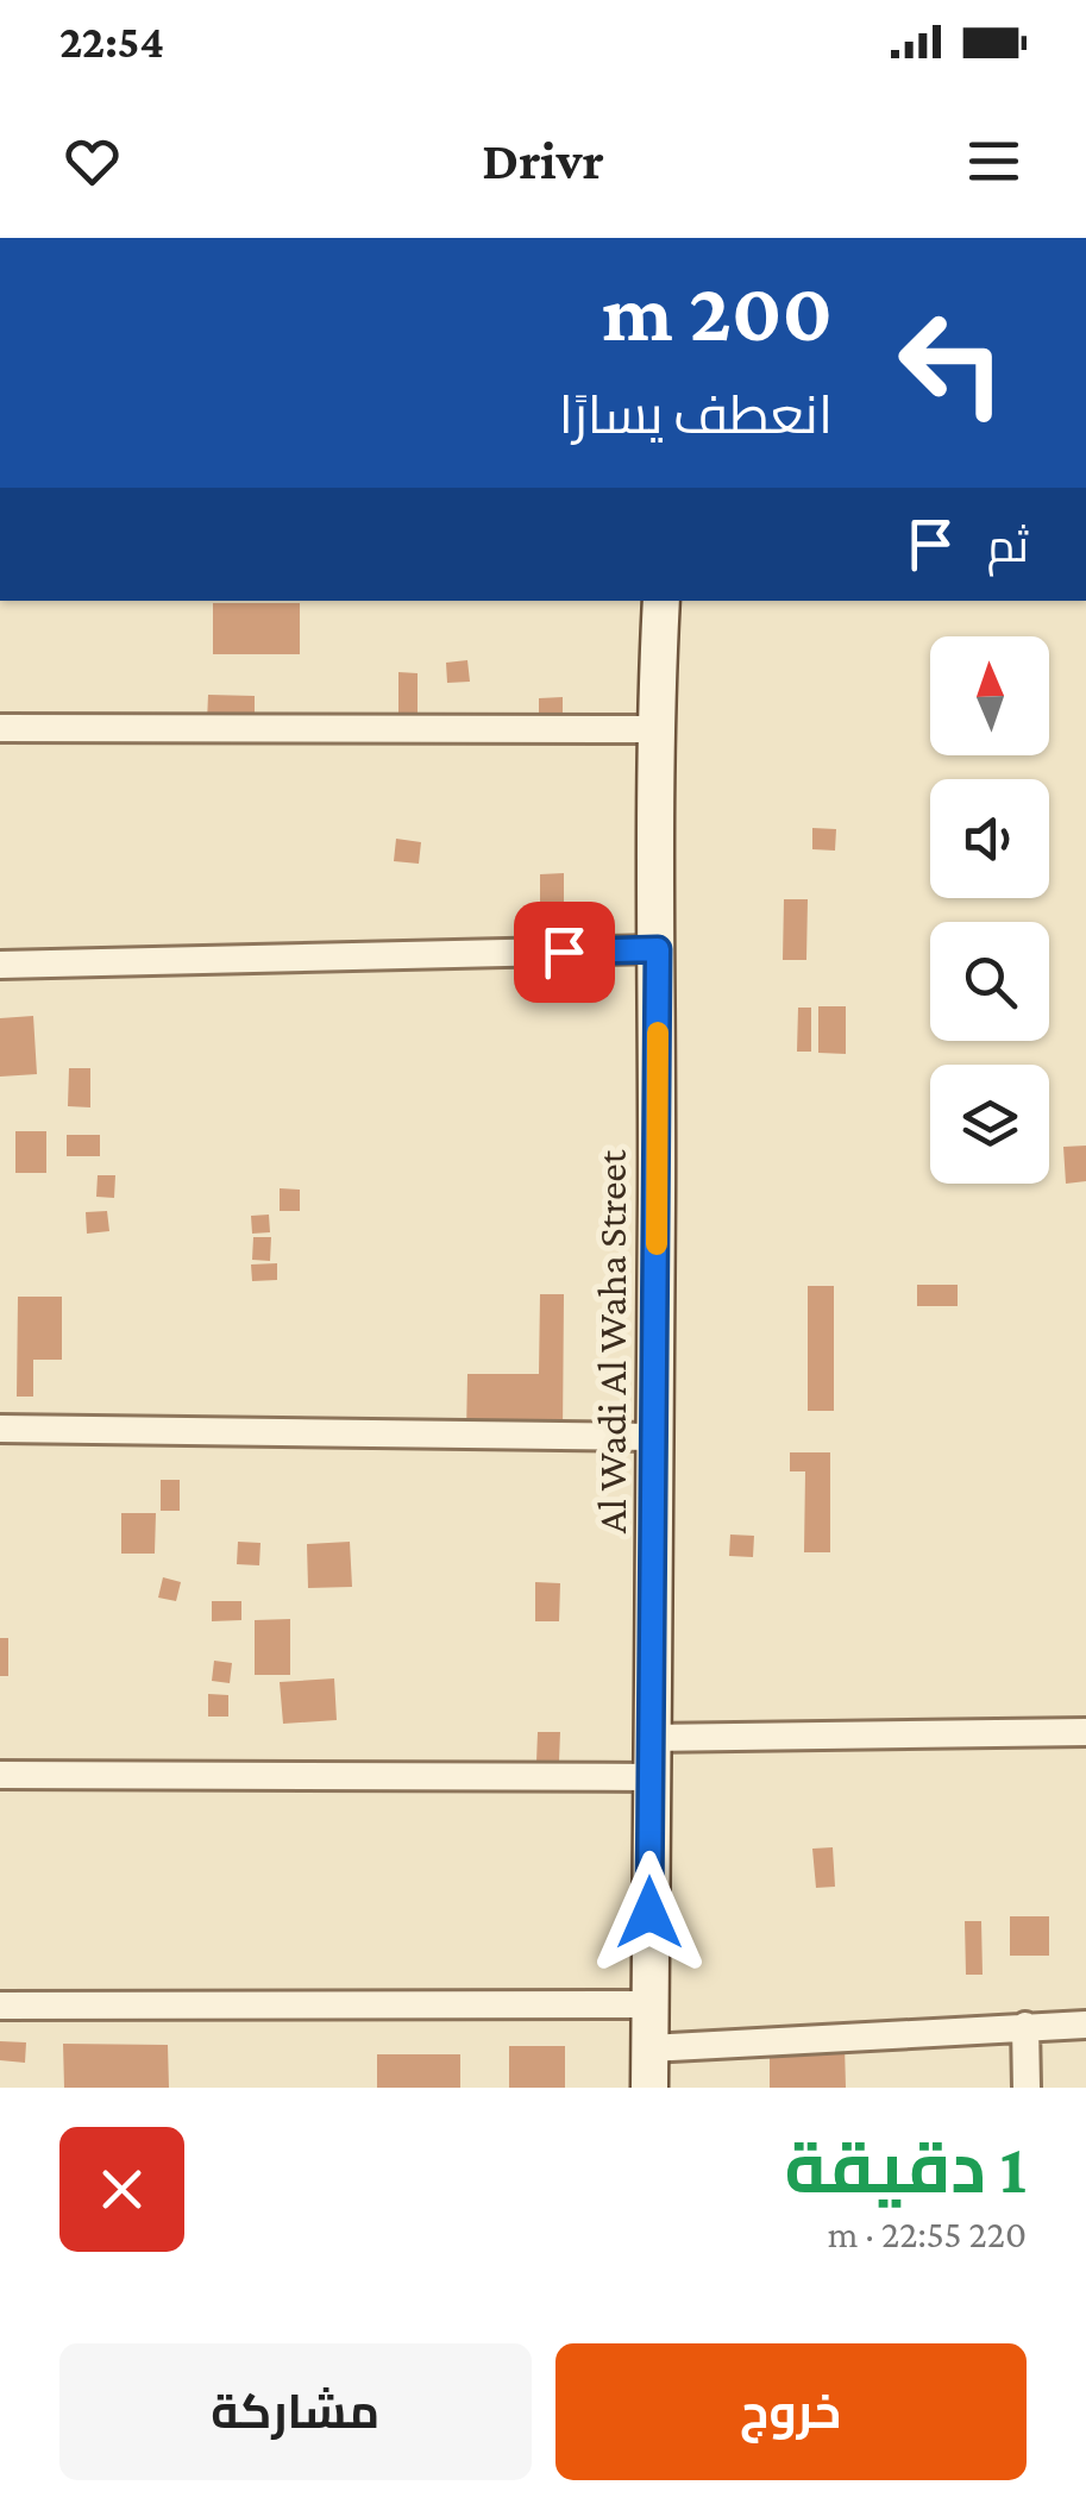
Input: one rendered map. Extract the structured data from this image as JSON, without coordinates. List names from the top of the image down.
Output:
{
  "streets": {
    "main road": ["Al Wadi Al Waha Street"]
  },
  "north": "top",
  "page": {
    "status": "22:54",
    "header": "Drivr",
    "turn": ["200 m", "انعطف يسارًا"],
    "then": "ثم",
    "heading": ["1 دقيقة", "220 m · 22:55"],
    "buttons": ["خروج", "مشاركة"]
  }
}
